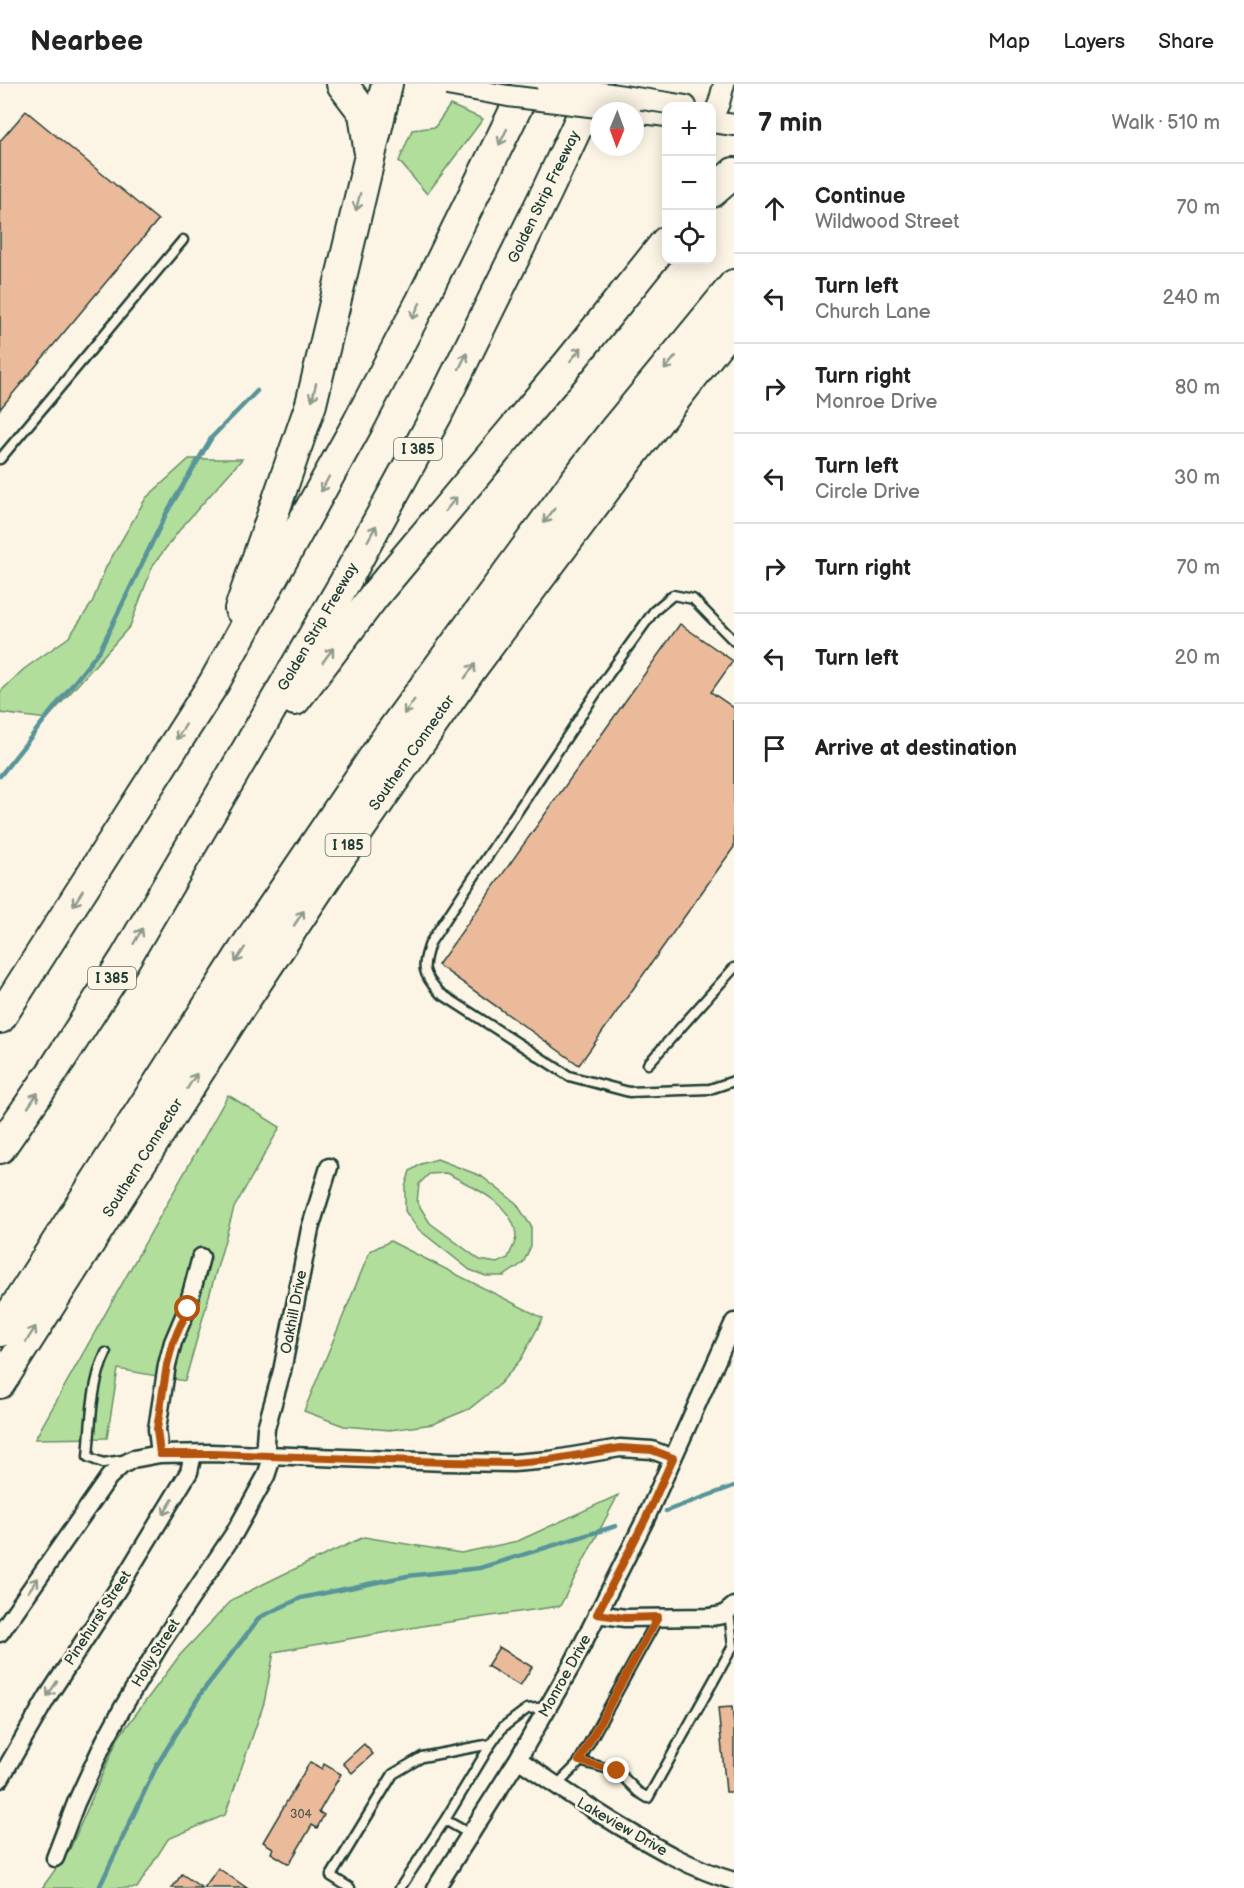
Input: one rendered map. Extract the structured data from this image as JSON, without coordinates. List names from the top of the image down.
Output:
{
  "streets": {
    "highway": [
      "Golden Strip Freeway",
      "I 385",
      "Southern Connector",
      "I 185"
    ],
    "street": [
      "Oakhill Drive",
      "Pinehurst Street",
      "Holly Street",
      "Monroe Drive",
      "Lakeview Drive"
    ]
  },
  "crossings": [
    ["Oakhill Drive", "Holly Street"],
    ["Monroe Drive", "Lakeview Drive"]
  ],
  "house_numbers": ["304"],
  "north": "bottom",
  "page": {
    "header": "Nearbee",
    "nav": ["Map", "Layers", "Share"],
    "heading": ["7 min", "Walk · 510 m"],
    "map_buttons": ["+", "−"],
    "list": [
      ["Continue", "Wildwood Street", "70 m"],
      ["Turn left", "Church Lane", "240 m"],
      ["Turn right", "Monroe Drive", "80 m"],
      ["Turn left", "Circle Drive", "30 m"],
      ["Turn right", "70 m"],
      ["Turn left", "20 m"],
      "Arrive at destination"
    ]
  }
}
